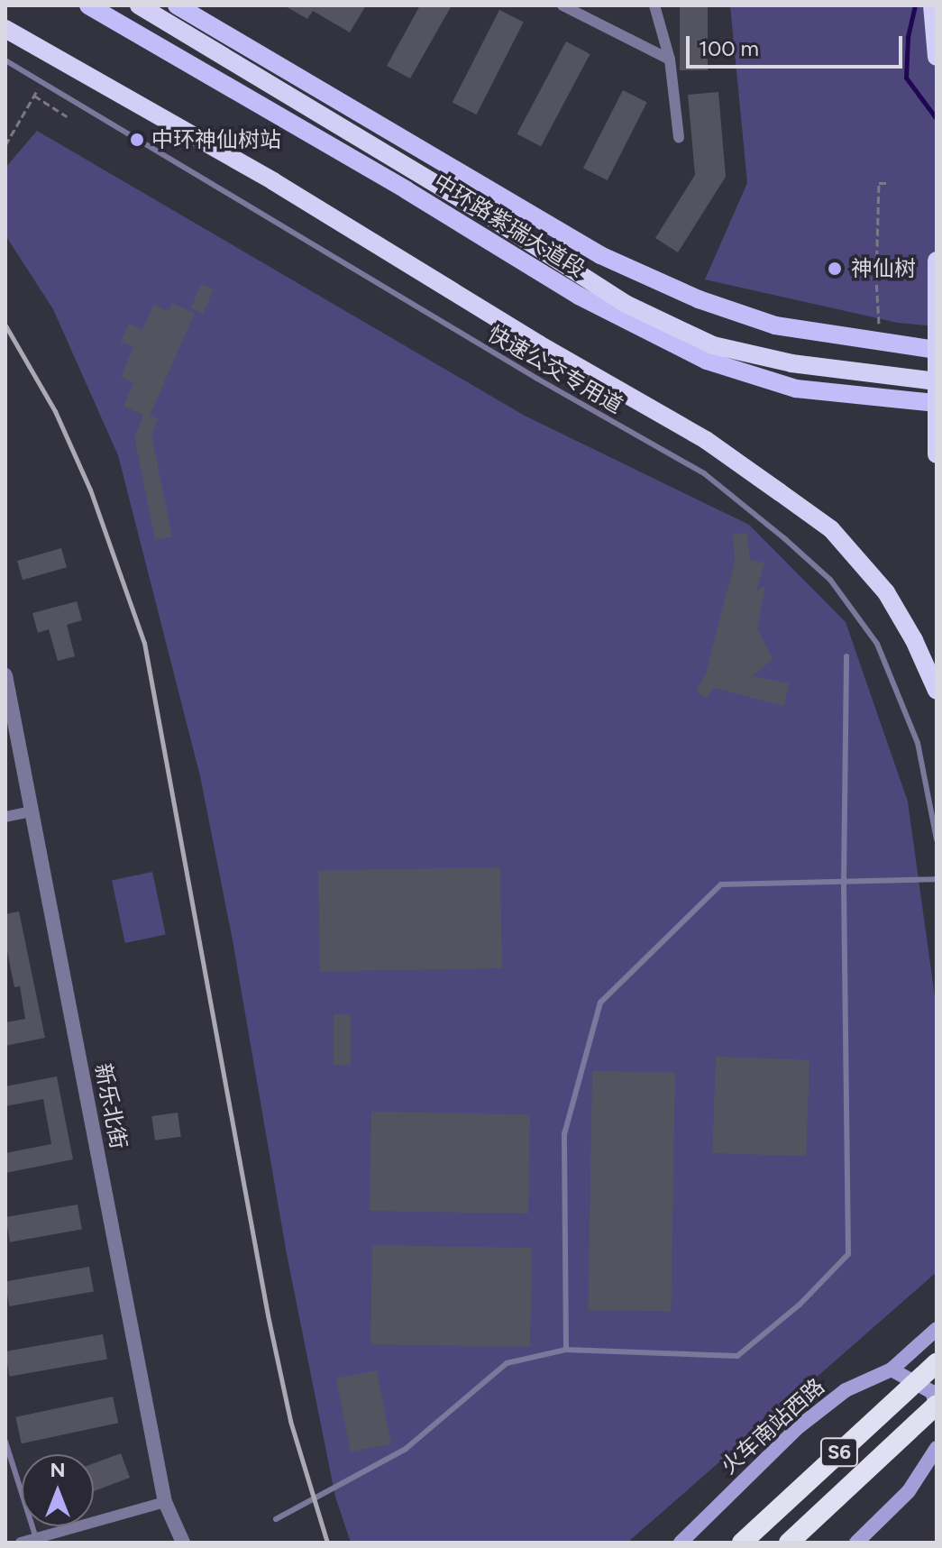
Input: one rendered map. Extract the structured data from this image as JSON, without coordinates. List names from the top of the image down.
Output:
{
  "streets": {
    "highway": ["S6"],
    "main road": ["中环路紫瑞大道段", "火车南站西路"],
    "street": ["新乐北街"],
    "lane": ["快速公交专用道"]
  },
  "places": ["中环神仙树站", "神仙树"],
  "scale_bar": "100 m",
  "north": "top"
}
